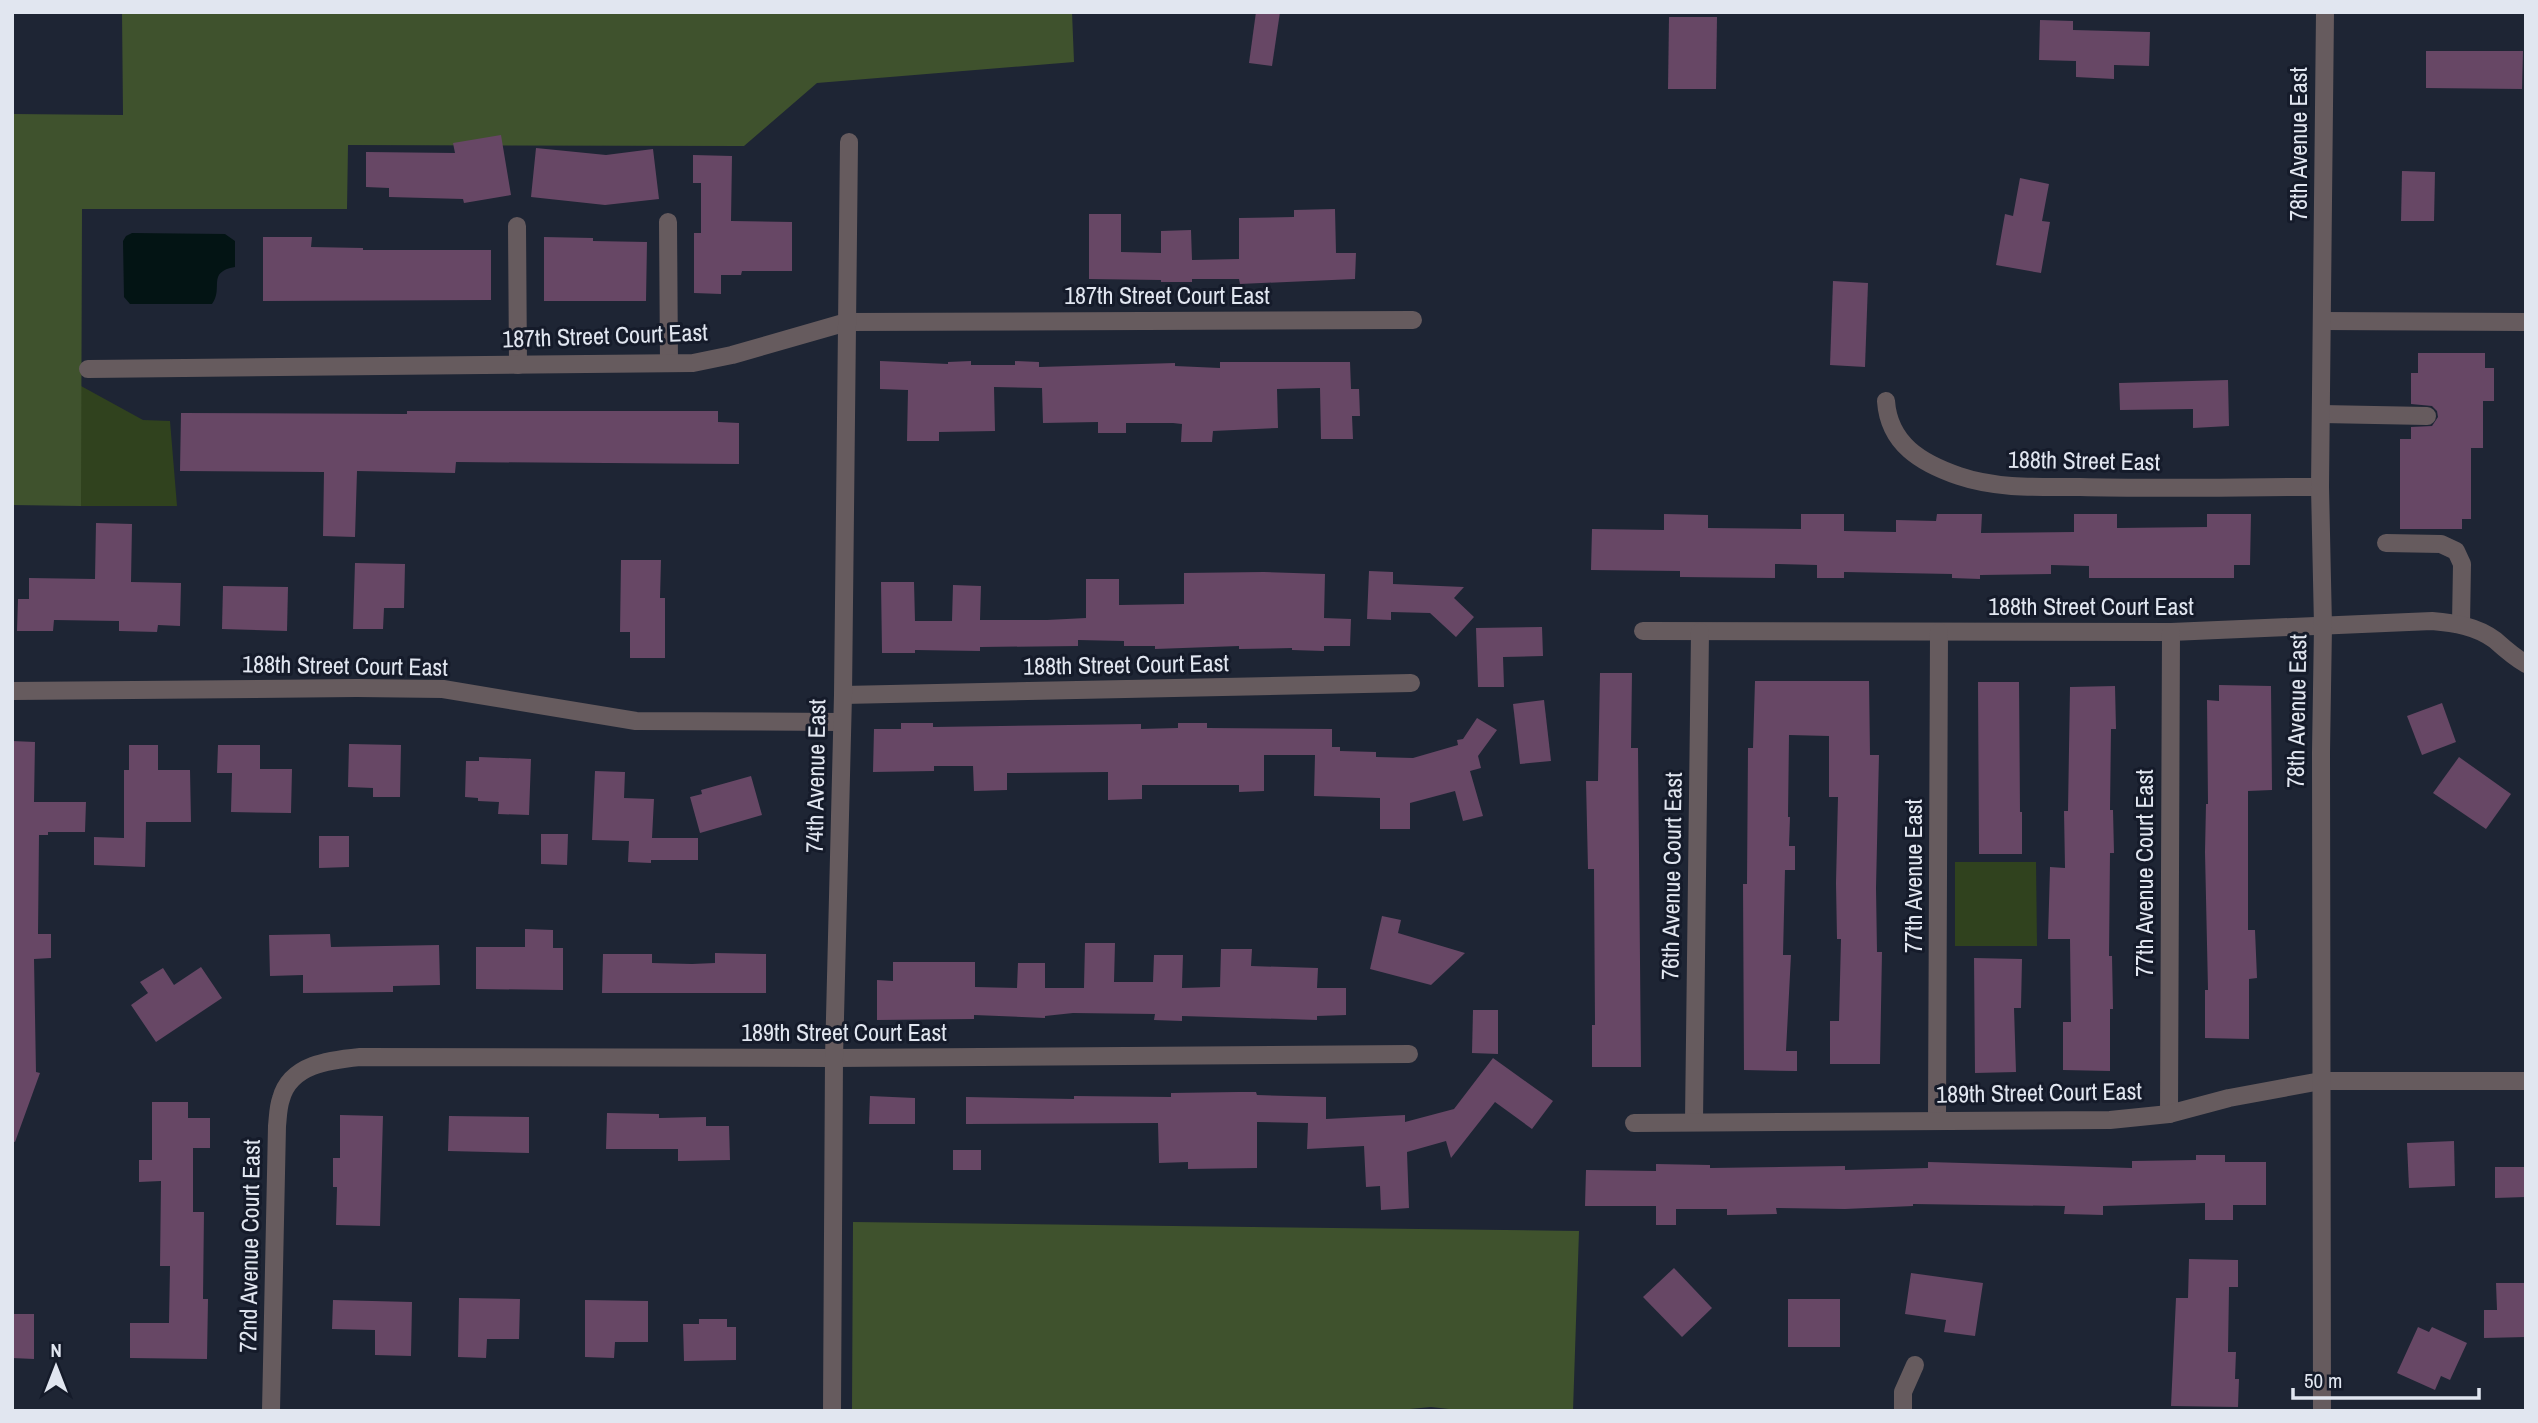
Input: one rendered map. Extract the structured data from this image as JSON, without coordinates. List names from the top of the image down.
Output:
{
  "streets": {
    "street": [
      "78th Avenue East",
      "187th Street Court East",
      "188th Street East",
      "188th Street Court East",
      "74th Avenue East",
      "77th Avenue Court East",
      "76th Avenue Court East",
      "77th Avenue East",
      "189th Street Court East",
      "72nd Avenue Court East"
    ]
  },
  "crossings": [
    ["78th Avenue East", "188th Street East"],
    ["78th Avenue East", "188th Street Court East"],
    ["78th Avenue East", "189th Street Court East"],
    ["187th Street Court East", "74th Avenue East"],
    ["188th Street Court East", "74th Avenue East"],
    ["188th Street Court East", "77th Avenue Court East"],
    ["188th Street Court East", "76th Avenue Court East"],
    ["188th Street Court East", "77th Avenue East"],
    ["74th Avenue East", "189th Street Court East"],
    ["77th Avenue Court East", "189th Street Court East"],
    ["76th Avenue Court East", "189th Street Court East"],
    ["77th Avenue East", "189th Street Court East"],
    ["189th Street Court East", "72nd Avenue Court East"]
  ],
  "scale_bar": "50 m",
  "north": "top"
}
